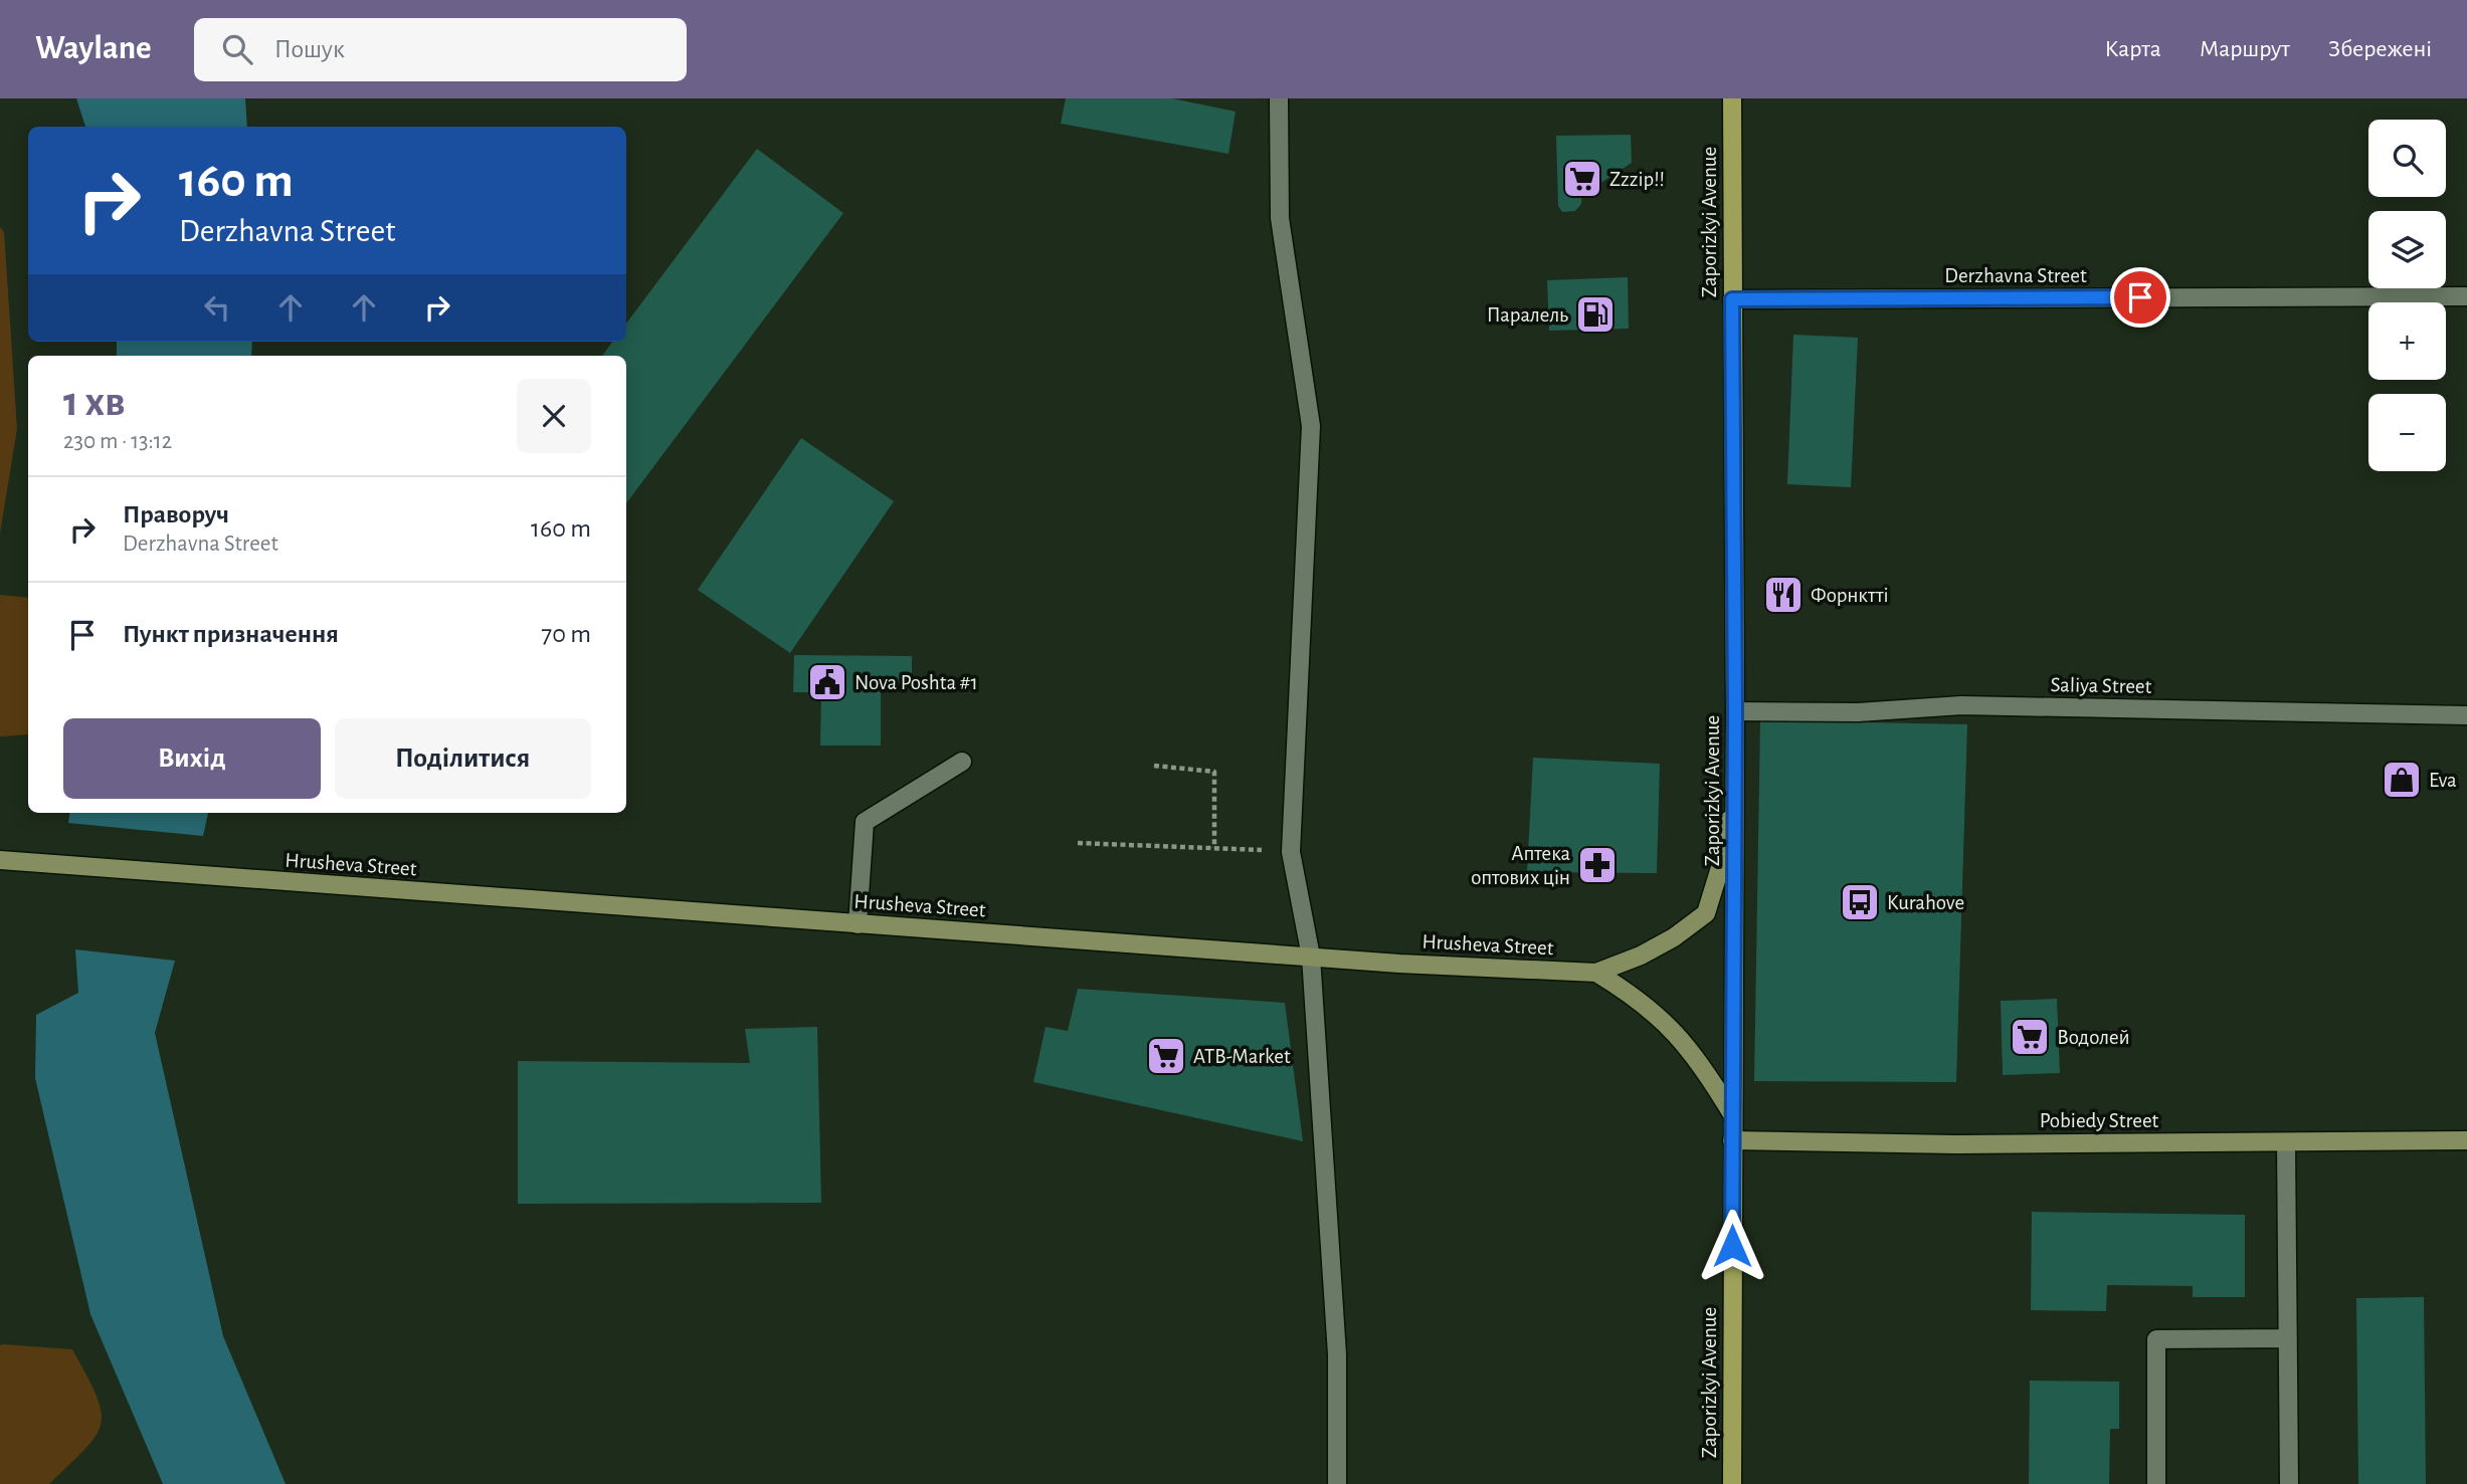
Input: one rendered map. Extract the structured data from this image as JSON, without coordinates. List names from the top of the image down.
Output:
{
  "streets": {
    "main road": ["Zaporizkyi Avenue", "Hrusheva Street", "Pobiedy Street"],
    "street": ["Derzhavna Street", "Saliya Street"]
  },
  "crossings": [
    ["Zaporizkyi Avenue", "Derzhavna Street"],
    ["Zaporizkyi Avenue", "Saliya Street"],
    ["Zaporizkyi Avenue", "Pobiedy Street"]
  ],
  "places": {
    "supermarket": ["Zzzip!!", "Водолей", "ATB-Market"],
    "fuel station": ["Паралель"],
    "restaurant": ["Форнктті"],
    "public building": ["Nova Poshta #1"],
    "shop": ["Eva"],
    "pharmacy": ["Аптека оптових цін"],
    "bus stop": ["Kurahove"]
  },
  "page": {
    "header": "Waylane",
    "search": "Пошук",
    "nav": ["Карта", "Маршрут", "Збережені"],
    "map_buttons": ["+", "−"],
    "turn": ["160 m", "Derzhavna Street"],
    "heading": ["1 хв", "230 m · 13:12"],
    "list": [
      {
        "name": "Праворуч",
        "note": "Derzhavna Street",
        "value": "160 m"
      },
      {
        "name": "Пункт призначення",
        "value": "70 m"
      }
    ],
    "buttons": ["Вихід", "Поділитися"]
  }
}
